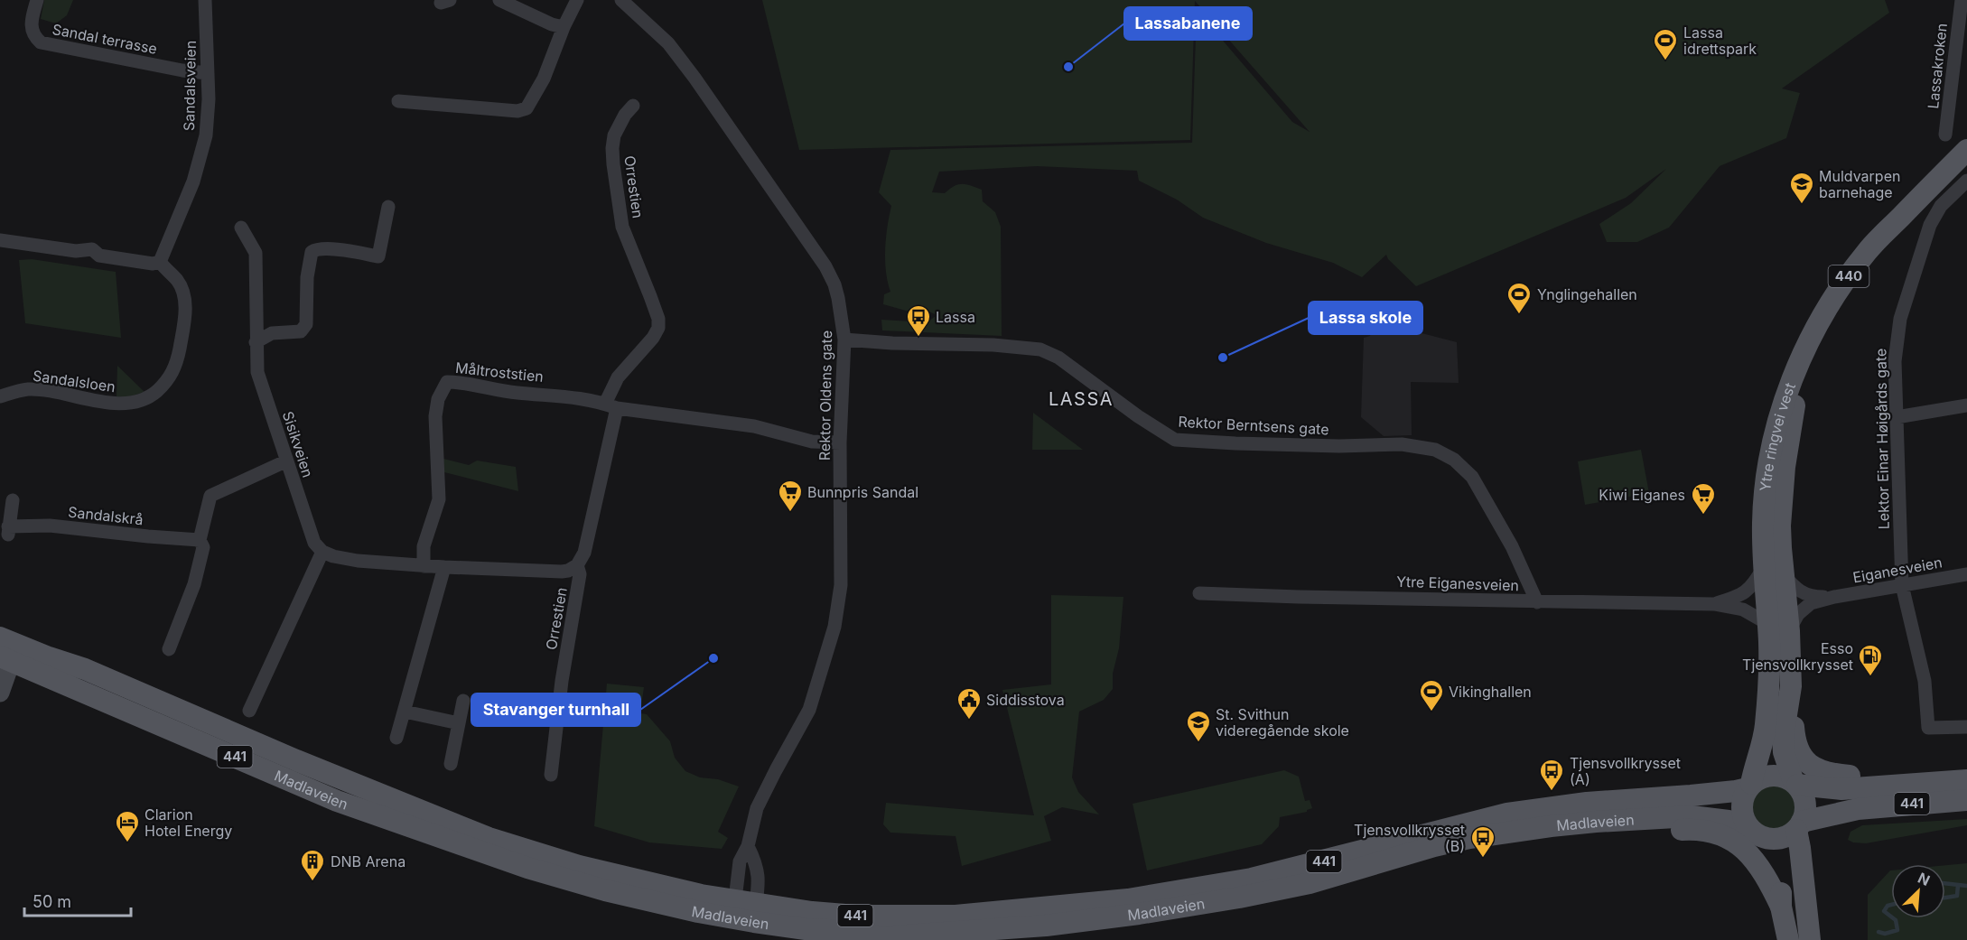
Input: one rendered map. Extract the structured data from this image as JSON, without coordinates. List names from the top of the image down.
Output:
{
  "streets": {
    "main road": [
      "440",
      "Ytre ringvei vest",
      "441",
      "Madlaveien"
    ],
    "street": [
      "Sandal terrasse",
      "Lassakroken",
      "Sandalsveien",
      "Orrestien",
      "Måltroststien",
      "Sandalsloen",
      "Rektor Oldens gate",
      "Rektor Berntsens gate",
      "Lektor Einar Høigårds gate",
      "Sisikveien",
      "Sandalskrå",
      "Eiganesveien",
      "Ytre Eiganesveien"
    ]
  },
  "crossings": [
    ["Sandal terrasse", "Sandalsveien"],
    ["Sandalsveien", "Sandalsloen"],
    ["Orrestien", "Måltroststien"],
    ["Rektor Oldens gate", "Rektor Berntsens gate"],
    ["Rektor Oldens gate", "Madlaveien"],
    ["Rektor Berntsens gate", "Ytre Eiganesveien"],
    ["Ytre ringvei vest", "Eiganesveien"],
    ["Ytre ringvei vest", "Ytre Eiganesveien"],
    ["Ytre ringvei vest", "441"],
    ["Ytre ringvei vest", "Madlaveien"],
    ["Lektor Einar Høigårds gate", "Eiganesveien"],
    ["Eiganesveien", "Ytre Eiganesveien"],
    ["441", "Madlaveien"]
  ],
  "districts": ["LASSA"],
  "places": {
    "sports": ["Lassa idrettspark", "Ynglingehallen", "Vikinghallen"],
    "other": ["Lassabanene", "Lassa skole", "Stavanger turnhall"],
    "school or university": ["Muldvarpen barnehage", "St. Svithun videregående skole"],
    "bus stop": ["Lassa", "Tjensvollkrysset (A)", "Tjensvollkrysset (B)"],
    "supermarket": ["Bunnpris Sandal", "Kiwi Eiganes"],
    "fuel station": ["Esso Tjensvollkrysset"],
    "public building": ["Siddisstova"],
    "hotel": ["Clarion Hotel Energy"],
    "building": ["DNB Arena"]
  },
  "scale_bar": "50 m",
  "north": "top right"
}
